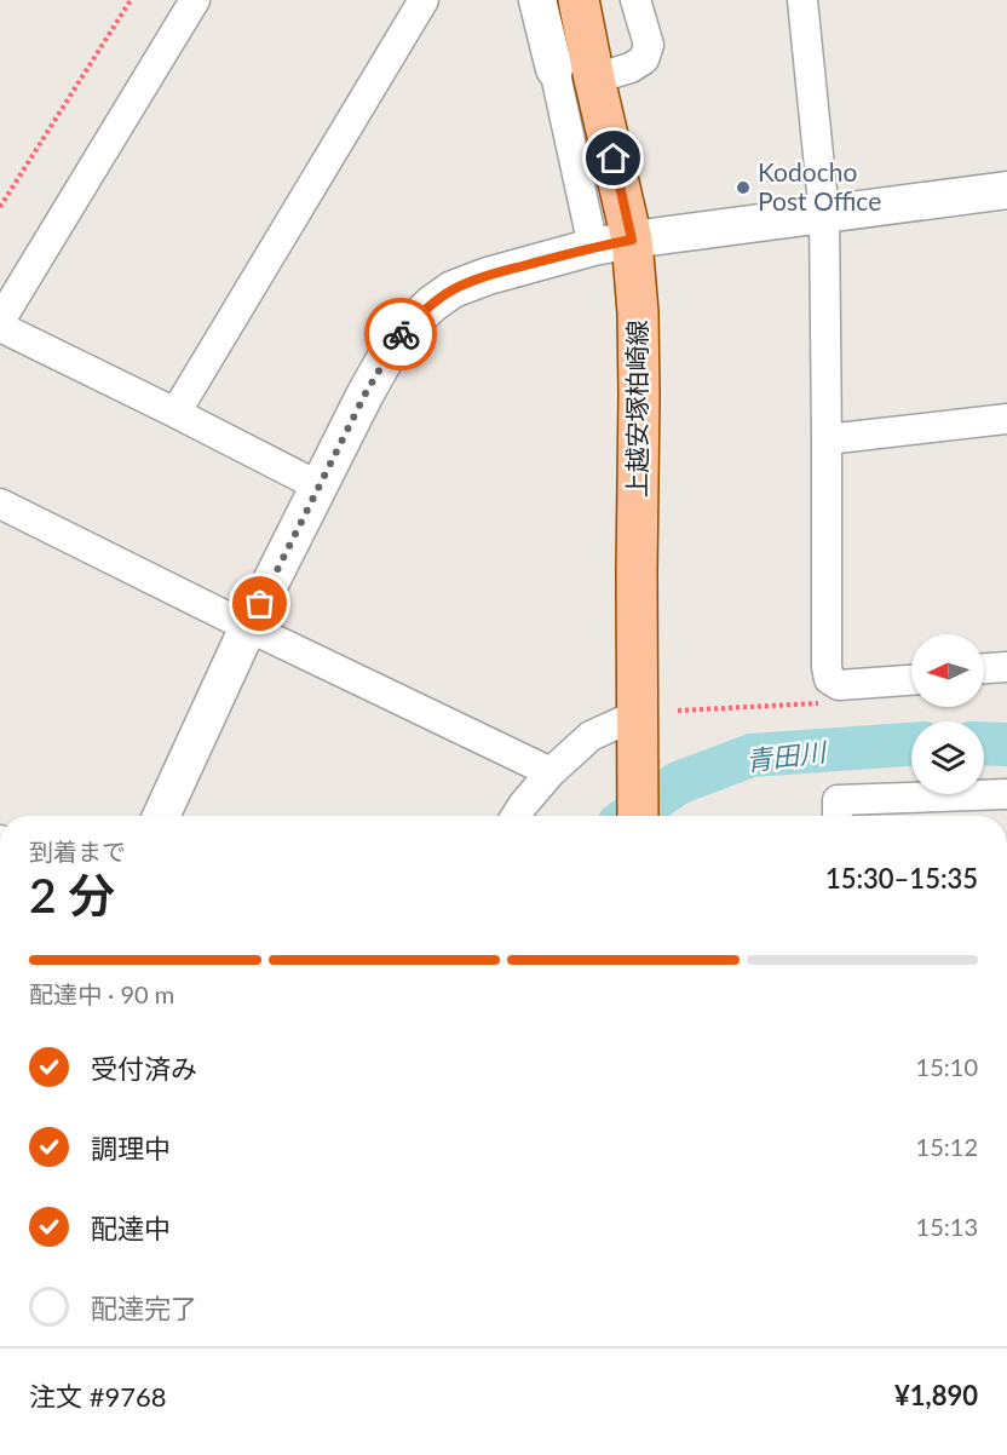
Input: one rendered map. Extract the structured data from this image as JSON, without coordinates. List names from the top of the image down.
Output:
{
  "streets": {
    "main road": ["上越安塚柏崎線"]
  },
  "water": ["青田川"],
  "places": ["Kodocho Post Office"],
  "north": "left",
  "page": {
    "heading": ["2 分", "到着まで", "15:30–15:35"],
    "panel": ["注文 #9768", "¥1,890"],
    "bar": "配達中 · 90 m",
    "list": [
      ["受付済み", "15:10"],
      ["調理中", "15:12"],
      ["配達中", "15:13"],
      "配達完了"
    ]
  }
}
